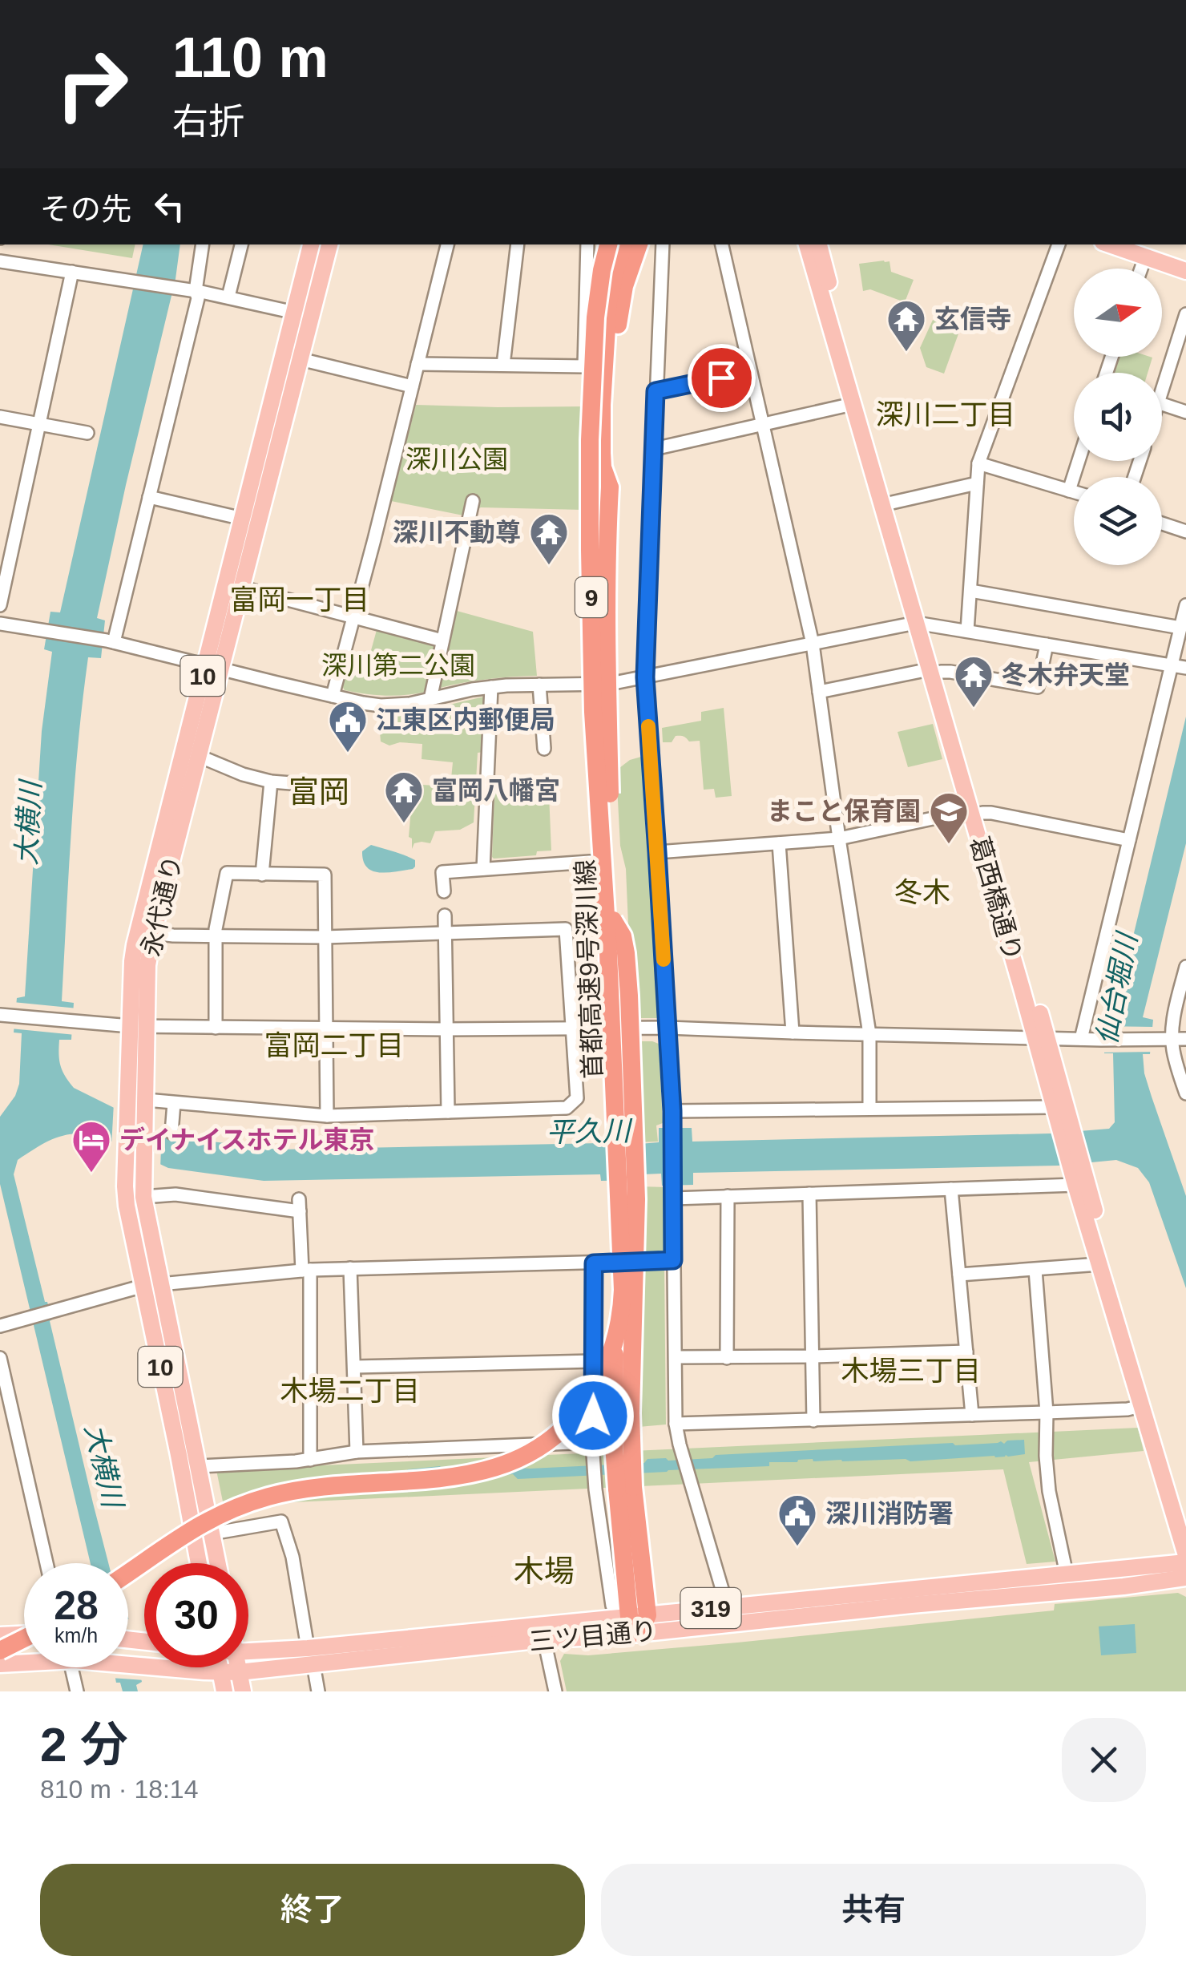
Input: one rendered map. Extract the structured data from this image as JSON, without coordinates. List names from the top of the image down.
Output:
{
  "streets": {
    "highway": ["9", "首都高速9号深川線"],
    "main road": [
      "10",
      "葛西橋通り",
      "永代通り",
      "319",
      "三ツ目通り"
    ]
  },
  "districts": [
    "深川二丁目",
    "富岡一丁目",
    "富岡",
    "冬木",
    "富岡二丁目",
    "木場三丁目",
    "木場二丁目",
    "木場"
  ],
  "water": ["大横川", "仙台堀川", "平久川"],
  "parks": ["深川公園", "深川第二公園"],
  "places": {
    "temple": [
      "玄信寺",
      "深川不動尊",
      "冬木弁天堂",
      "富岡八幡宮"
    ],
    "public building": ["江東区内郵便局", "深川消防署"],
    "school or university": ["まこと保育園"],
    "hotel": ["デイナイスホテル東京"]
  },
  "north": "right",
  "page": {
    "turn": ["110 m", "右折"],
    "then": "その先",
    "speed": "28 km/h",
    "limit": "30",
    "heading": ["2 分", "810 m · 18:14"],
    "buttons": ["終了", "共有"]
  }
}
